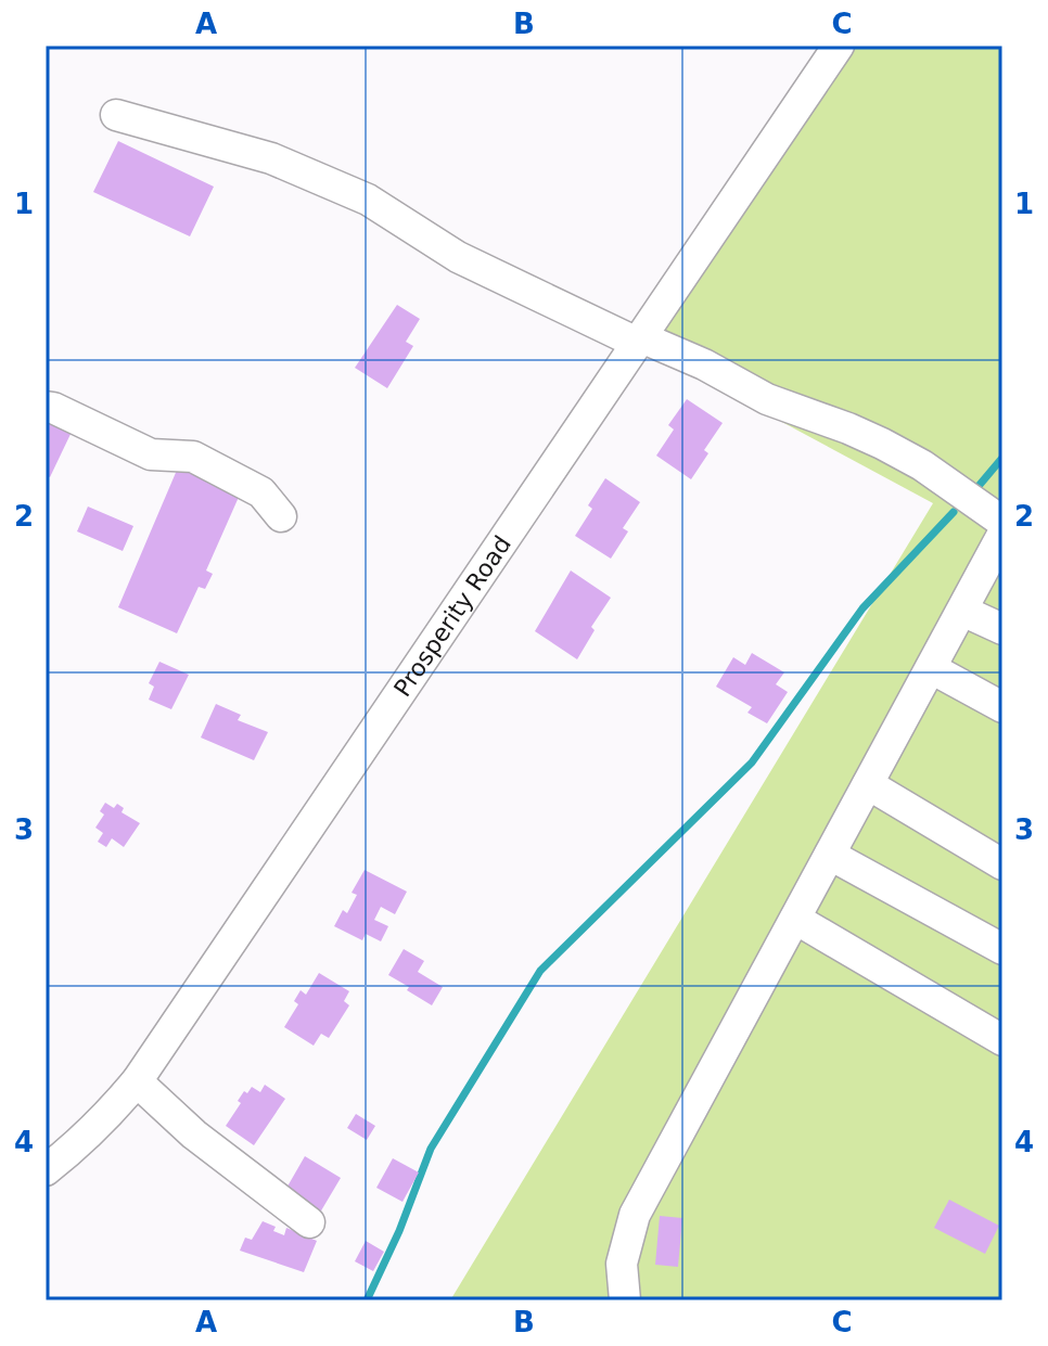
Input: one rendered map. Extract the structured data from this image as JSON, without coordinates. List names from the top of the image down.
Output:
{
  "streets": {
    "street": ["Prosperity Road"]
  },
  "grid": {
    "columns": ["A", "B", "C"],
    "rows": [
      "1",
      "2",
      "3",
      "4"
    ]
  }
}
